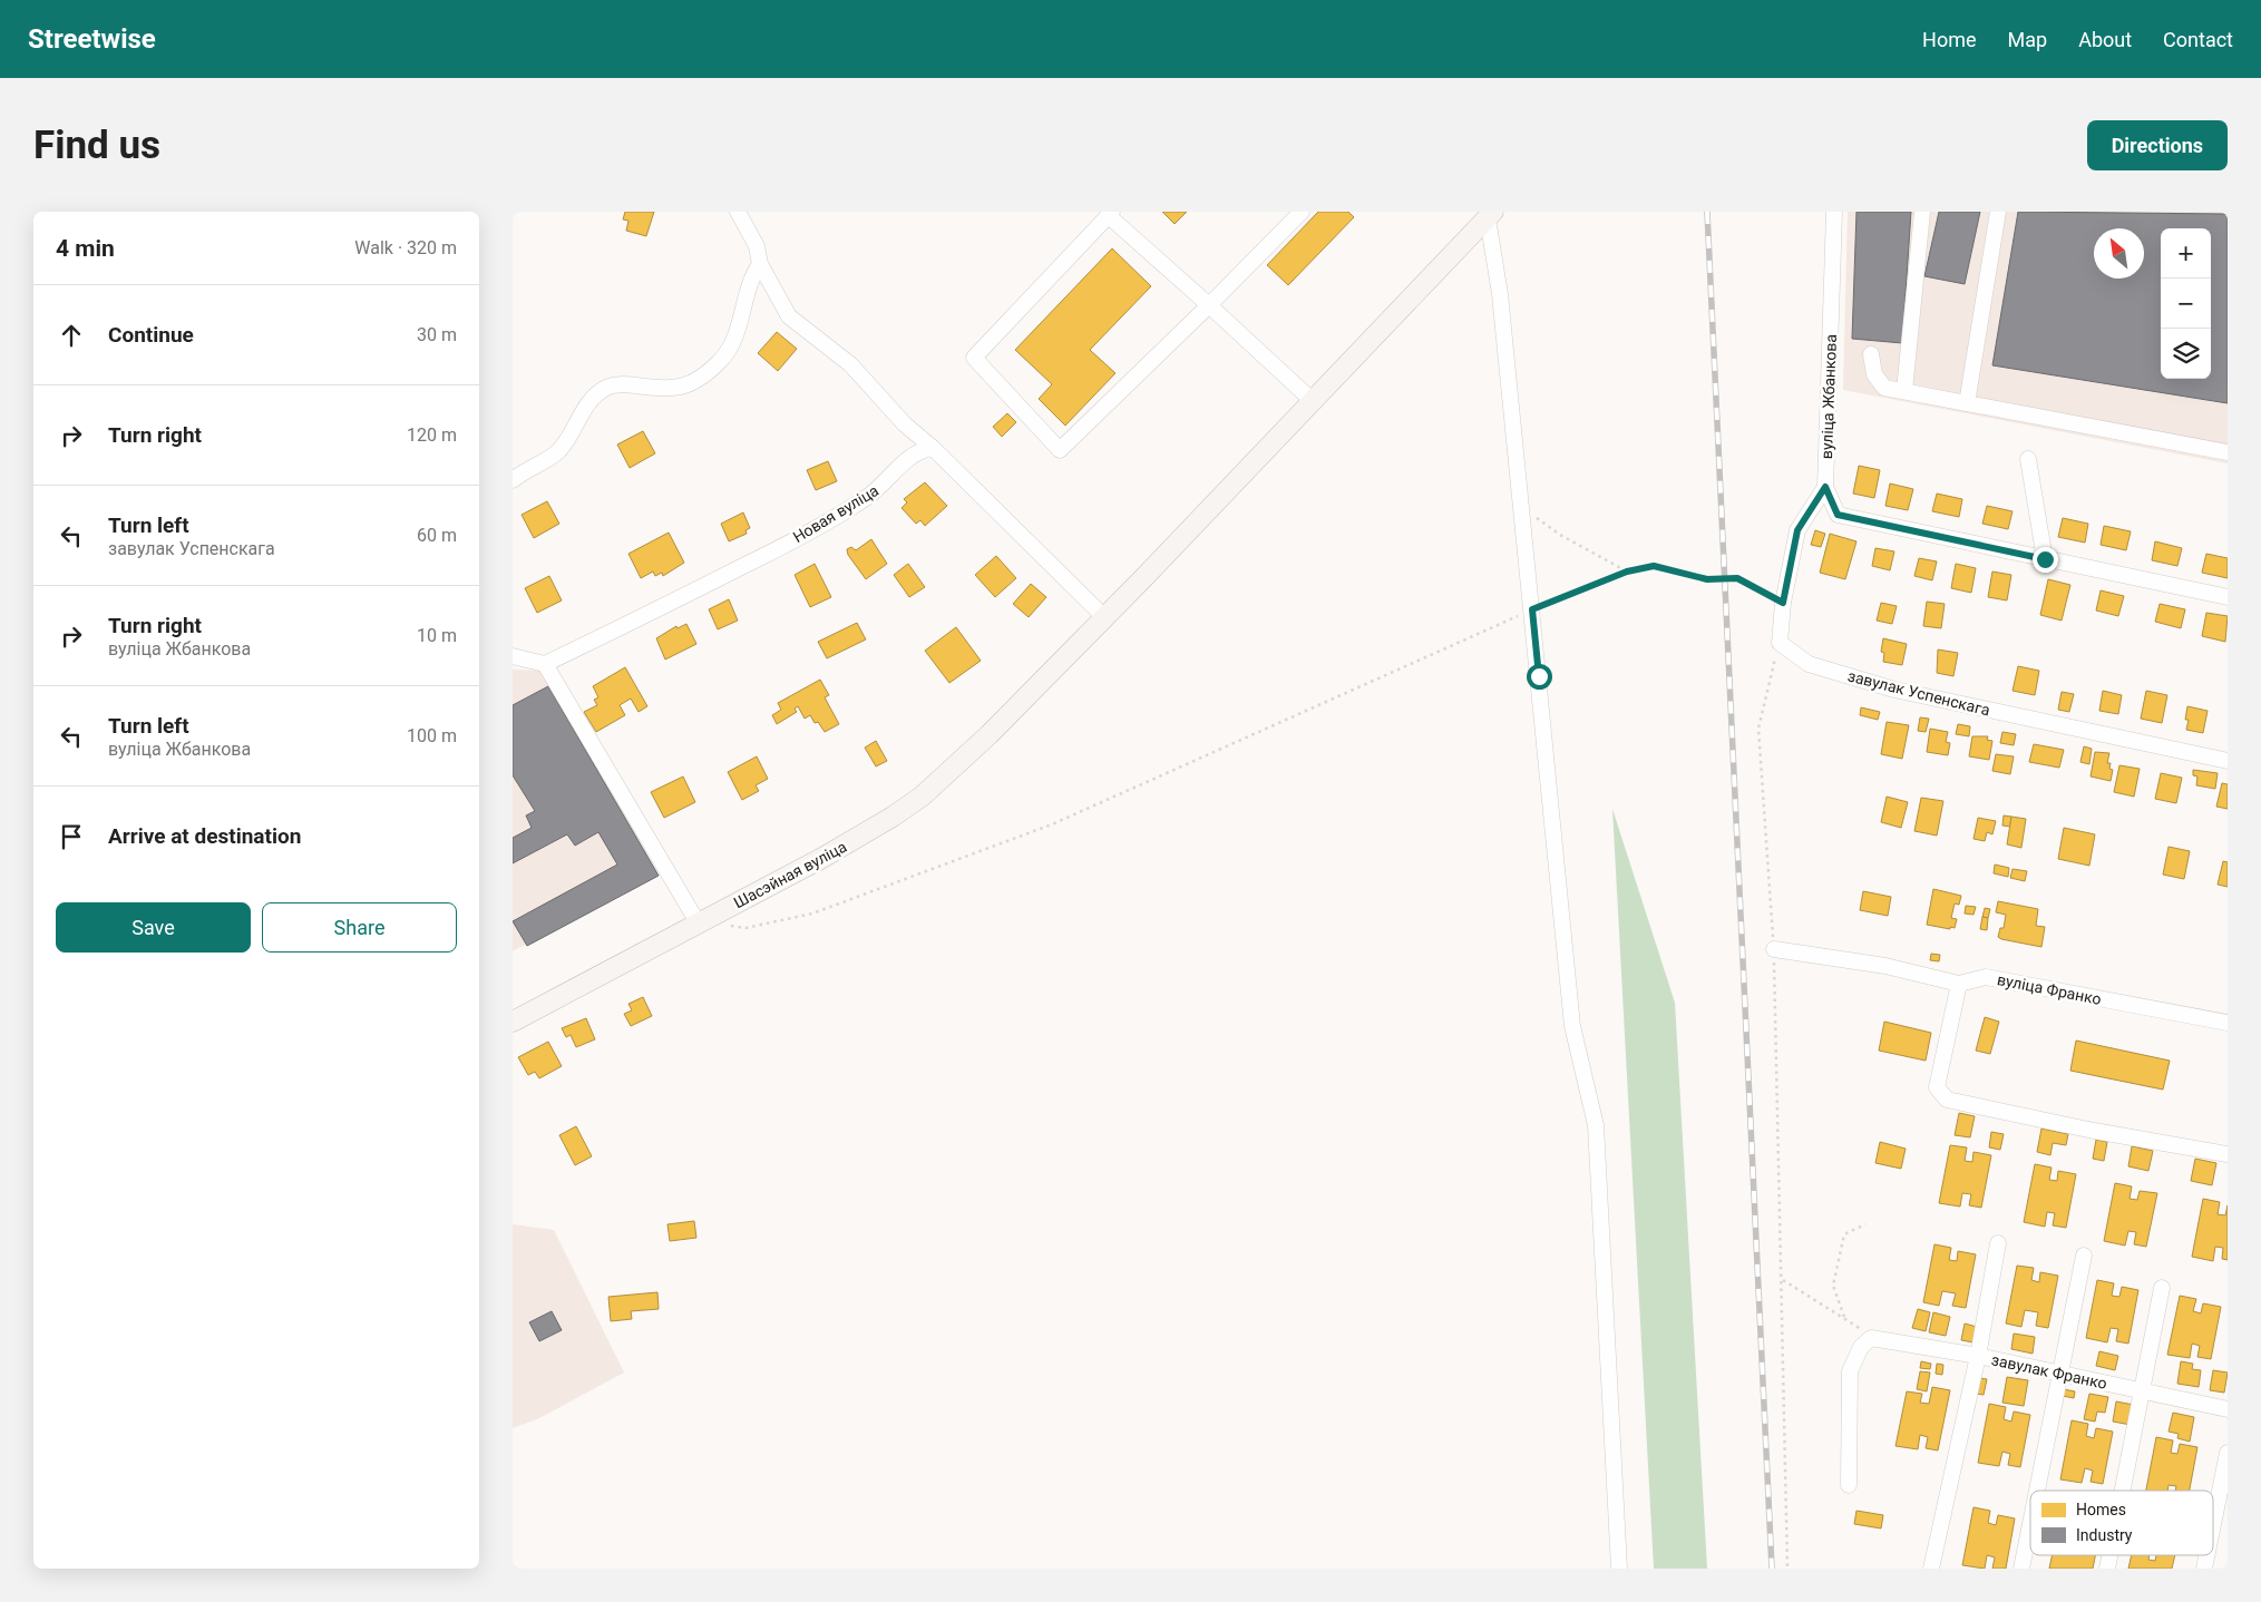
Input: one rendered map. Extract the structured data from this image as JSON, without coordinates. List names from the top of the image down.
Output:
{
  "streets": {
    "main road": ["Шасэйная вуліца"],
    "street": [
      "вуліца Жбанкова",
      "Новая вуліца",
      "завулак Успенскага",
      "вуліца Франко",
      "завулак Франко"
    ]
  },
  "legend": ["Homes", "Industry"],
  "north": "top left",
  "page": {
    "header": "Streetwise",
    "nav": [
      "Home",
      "Map",
      "About",
      "Contact"
    ],
    "buttons": [
      "Directions",
      ["Save", "Share"]
    ],
    "title": "Find us",
    "heading": ["4 min", "Walk · 320 m"],
    "map_buttons": ["+", "−"],
    "list": [
      ["Continue", "30 m"],
      ["Turn right", "120 m"],
      ["Turn left", "завулак Успенскага", "60 m"],
      ["Turn right", "вуліца Жбанкова", "10 m"],
      ["Turn left", "вуліца Жбанкова", "100 m"],
      "Arrive at destination"
    ]
  }
}
